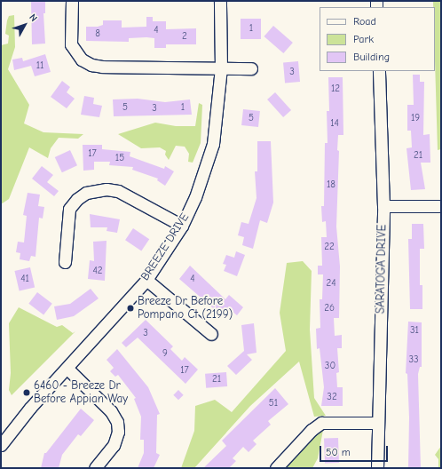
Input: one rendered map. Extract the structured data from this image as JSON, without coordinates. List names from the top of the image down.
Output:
{
  "streets": {
    "street": ["BREEZE DRIVE", "SARATOGA DRIVE"]
  },
  "places": ["Breeze Dr Before Pompano Ct (2199)", "6460 - Breeze Dr Before Appian Way"],
  "house_numbers": [
    "1",
    "4",
    "8",
    "2",
    "11",
    "3",
    "12",
    "5",
    "1",
    "3",
    "5",
    "19",
    "14",
    "17",
    "21",
    "15",
    "18",
    "22",
    "42",
    "41",
    "4",
    "24",
    "26",
    "31",
    "3",
    "9",
    "33",
    "30",
    "17",
    "21",
    "32",
    "51"
  ],
  "legend": ["Road", "Park", "Building"],
  "scale_bar": "50 m",
  "north": "top right"
}
